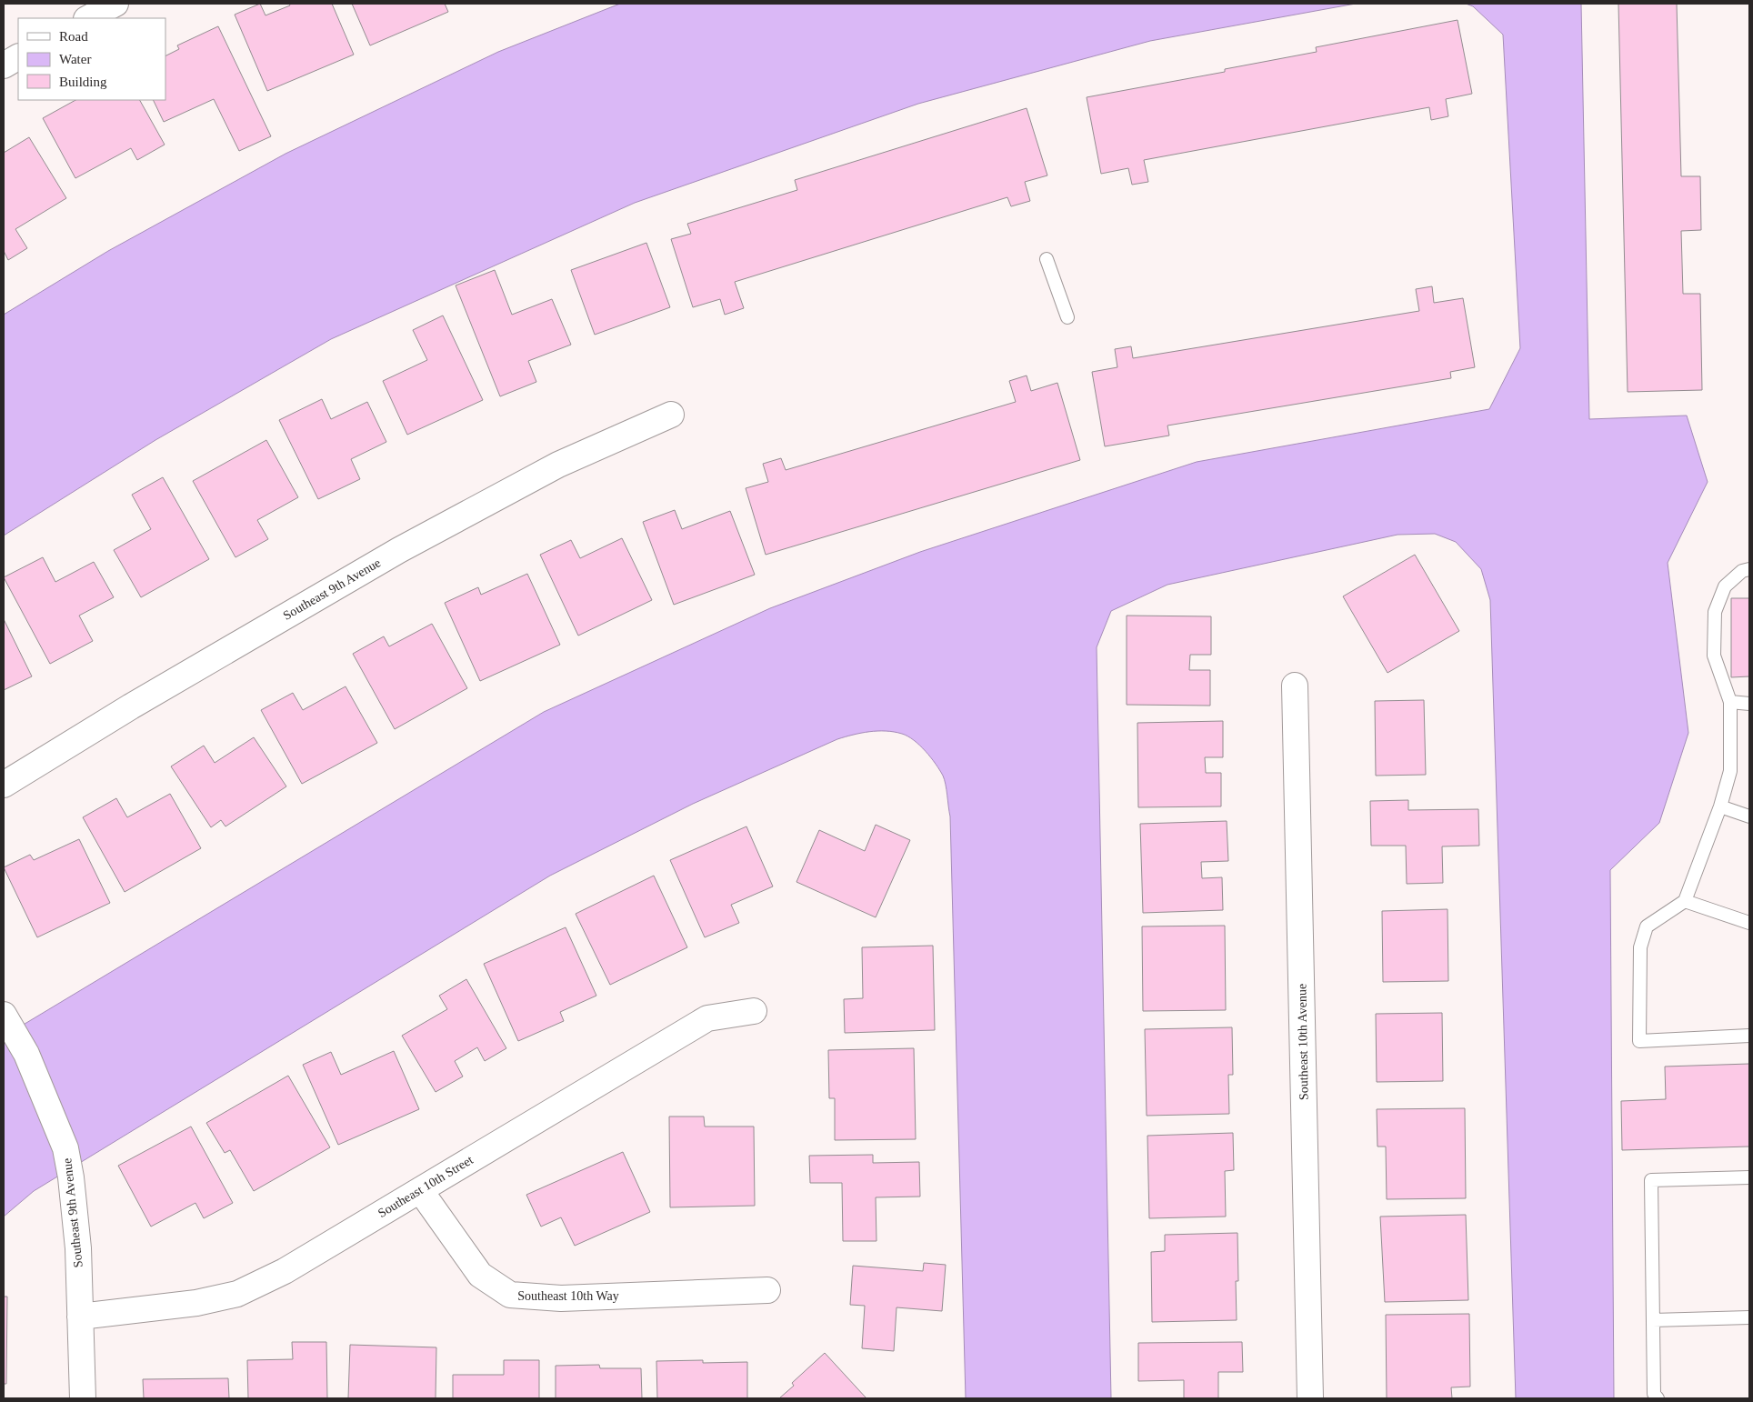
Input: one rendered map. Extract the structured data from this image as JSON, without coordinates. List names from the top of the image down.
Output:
{
  "streets": {
    "street": [
      "Southeast 9th Avenue",
      "Southeast 10th Avenue",
      "Southeast 10th Street",
      "Southeast 10th Way"
    ]
  },
  "crossings": [
    ["Southeast 9th Avenue", "Southeast 10th Street"],
    ["Southeast 10th Street", "Southeast 10th Way"]
  ],
  "legend": ["Road", "Water", "Building"]
}
